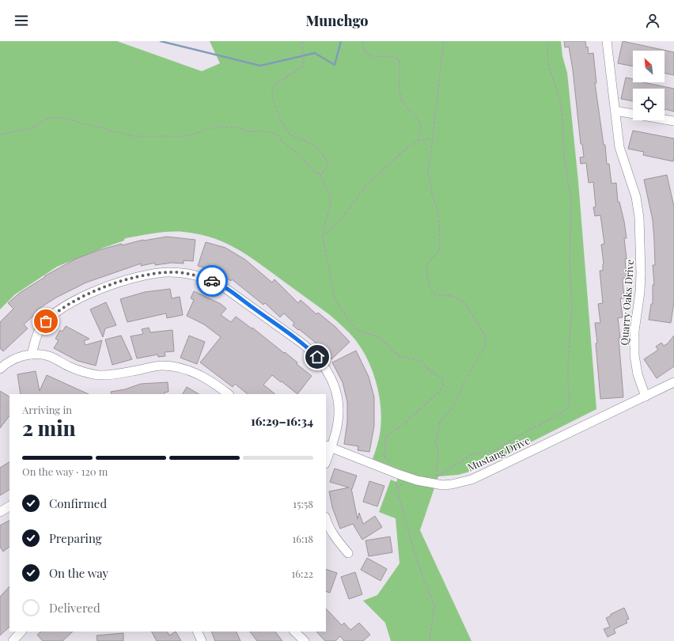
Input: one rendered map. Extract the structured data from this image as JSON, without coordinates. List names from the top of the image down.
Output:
{
  "streets": {
    "street": ["Quarry Oaks Drive", "Mustang Drive"]
  },
  "crossings": [
    ["Quarry Oaks Drive", "Mustang Drive"]
  ],
  "north": "top left",
  "page": {
    "header": "Munchgo",
    "heading": ["2 min", "Arriving in", "16:29–16:34"],
    "bar": "On the way · 120 m",
    "list": [
      ["Confirmed", "15:58"],
      ["Preparing", "16:18"],
      ["On the way", "16:22"],
      "Delivered"
    ]
  }
}
